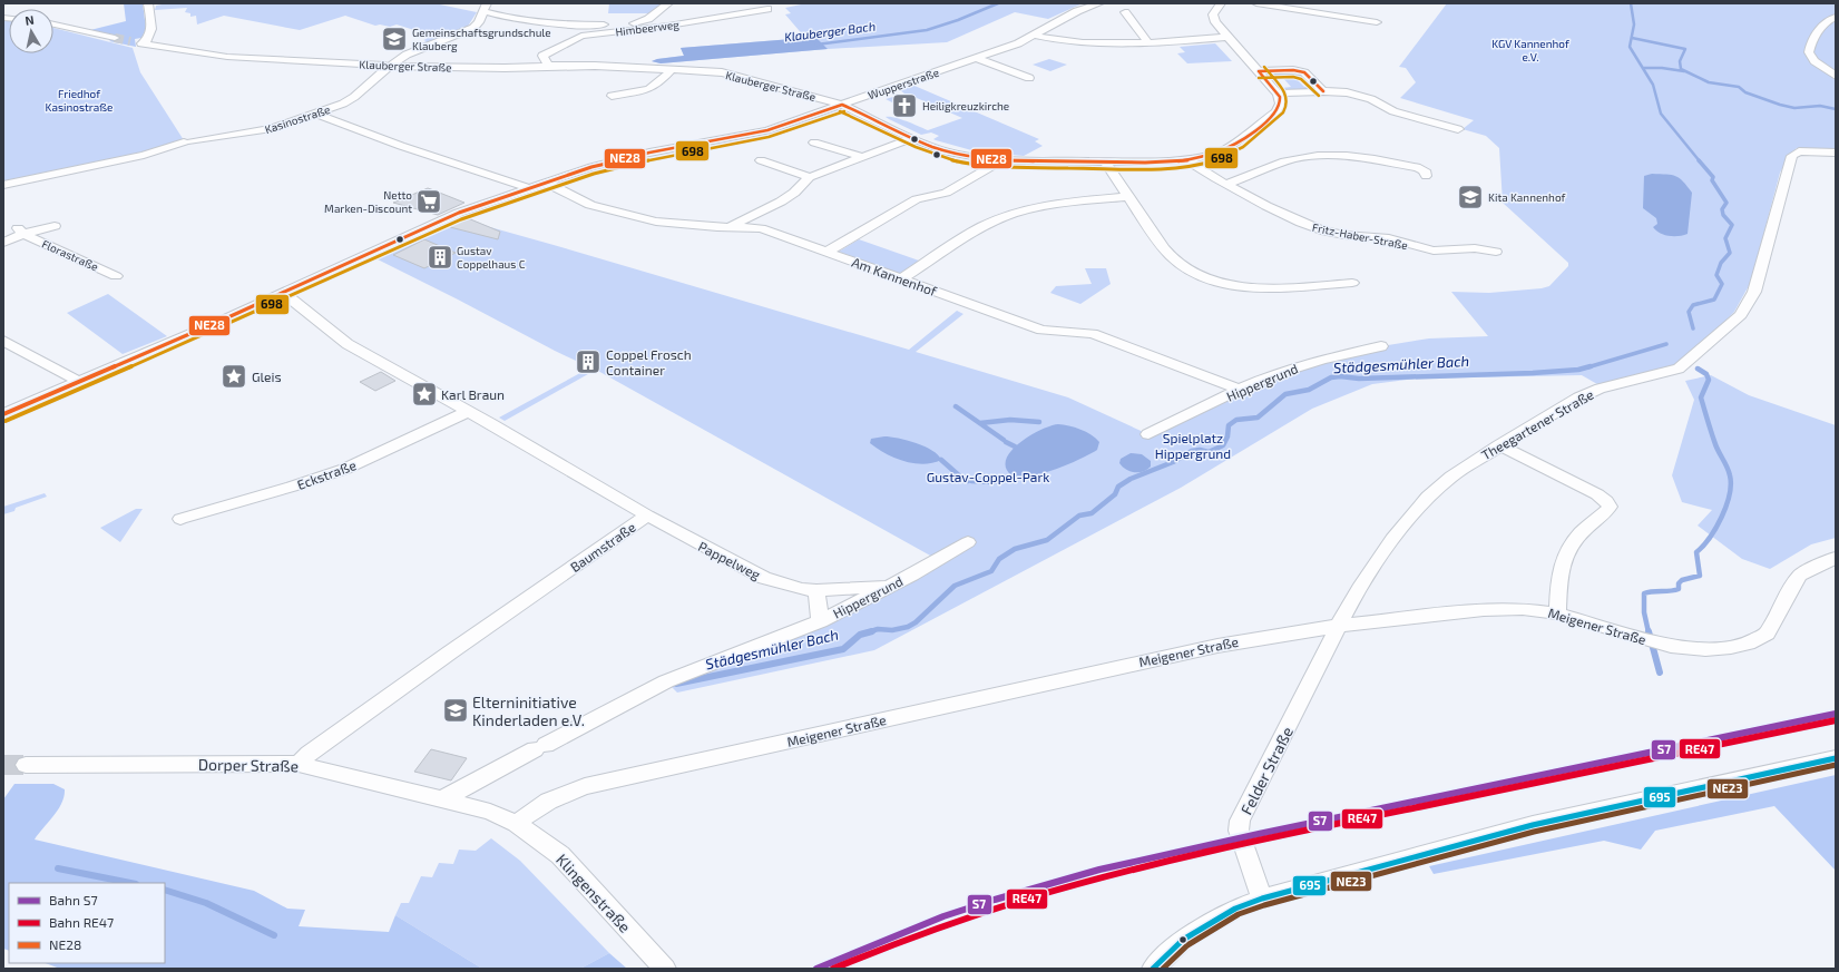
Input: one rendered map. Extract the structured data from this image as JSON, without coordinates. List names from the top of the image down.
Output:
{
  "streets": {
    "street": [
      "Himbeerweg",
      "Klauberger Straße",
      "Wupperstraße",
      "Kasinostraße",
      "Fritz-Haber-Straße",
      "Florastraße",
      "Am Kannenhof",
      "Hippergrund",
      "Theegartener Straße",
      "Eckstraße",
      "Baumstraße",
      "Pappelweg",
      "Meigener Straße",
      "Dorper Straße",
      "Felder Straße",
      "Klingenstraße"
    ]
  },
  "crossings": [
    ["Himbeerweg", "Klauberger Straße"],
    ["Klauberger Straße", "Wupperstraße"],
    ["Klauberger Straße", "Kasinostraße"],
    ["Klauberger Straße", "Fritz-Haber-Straße"],
    ["Wupperstraße", "Am Kannenhof"],
    ["Wupperstraße", "Baumstraße"],
    ["Am Kannenhof", "Hippergrund"],
    ["Hippergrund", "Pappelweg"],
    ["Hippergrund", "Dorper Straße"],
    ["Theegartener Straße", "Meigener Straße"],
    ["Theegartener Straße", "Felder Straße"],
    ["Eckstraße", "Baumstraße"],
    ["Baumstraße", "Pappelweg"],
    ["Baumstraße", "Dorper Straße"],
    ["Meigener Straße", "Dorper Straße"],
    ["Meigener Straße", "Felder Straße"],
    ["Meigener Straße", "Klingenstraße"],
    ["Dorper Straße", "Klingenstraße"]
  ],
  "water": ["Klauberger Bach", "Städgesmühler Bach"],
  "parks": [
    "KGV Kannenhof e.V.",
    "Friedhof Kasinostraße",
    "Spielplatz Hippergrund",
    "Gustav-Coppel-Park"
  ],
  "places": {
    "school or university": ["Gemeinschaftsgrundschule Klauberg", "Kita Kannenhof", "Elterninitiative Kinderladen e.V."],
    "church": ["Heiligkreuzkirche"],
    "supermarket": ["Netto Marken-Discount"],
    "building": ["Gustav Coppelhaus C", "Coppel Frosch Container"],
    "place": ["Gleis", "Karl Braun"]
  },
  "lines": [
    "transit line 698",
    "transit line NE28",
    "rail line S7",
    "rail line RE47",
    "transit line 695",
    "transit line NE23"
  ],
  "legend": ["Bahn S7", "Bahn RE47", "NE28"],
  "north": "top"
}
